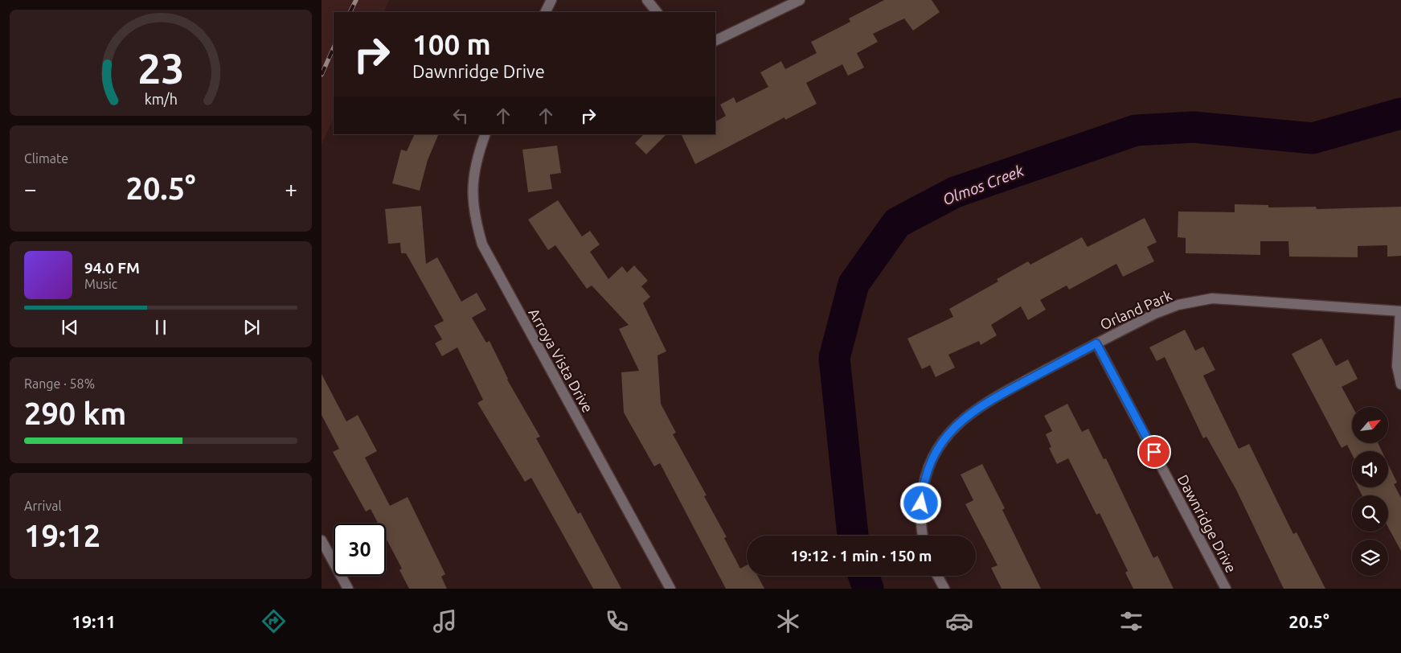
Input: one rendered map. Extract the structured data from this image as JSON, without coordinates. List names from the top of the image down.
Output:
{
  "streets": {
    "street": ["Orland Park", "Arroya Vista Drive", "Dawnridge Drive"]
  },
  "crossings": [
    ["Orland Park", "Dawnridge Drive"]
  ],
  "water": ["Olmos Creek"],
  "north": "top right",
  "page": {
    "turn": ["100 m", "Dawnridge Drive"],
    "tile": [
      "Climate",
      ["Range · 58%", "290 km"],
      ["Arrival", "19:12"]
    ],
    "heat": ["−", "20.5°", "+"],
    "song": ["94.0 FM", "Music"],
    "limit": "30",
    "trip": "19:12 · 1 min · 150 m",
    "tabs": ["19:11", "20.5°"],
    "gauge": ["23", "km/h"]
  }
}
